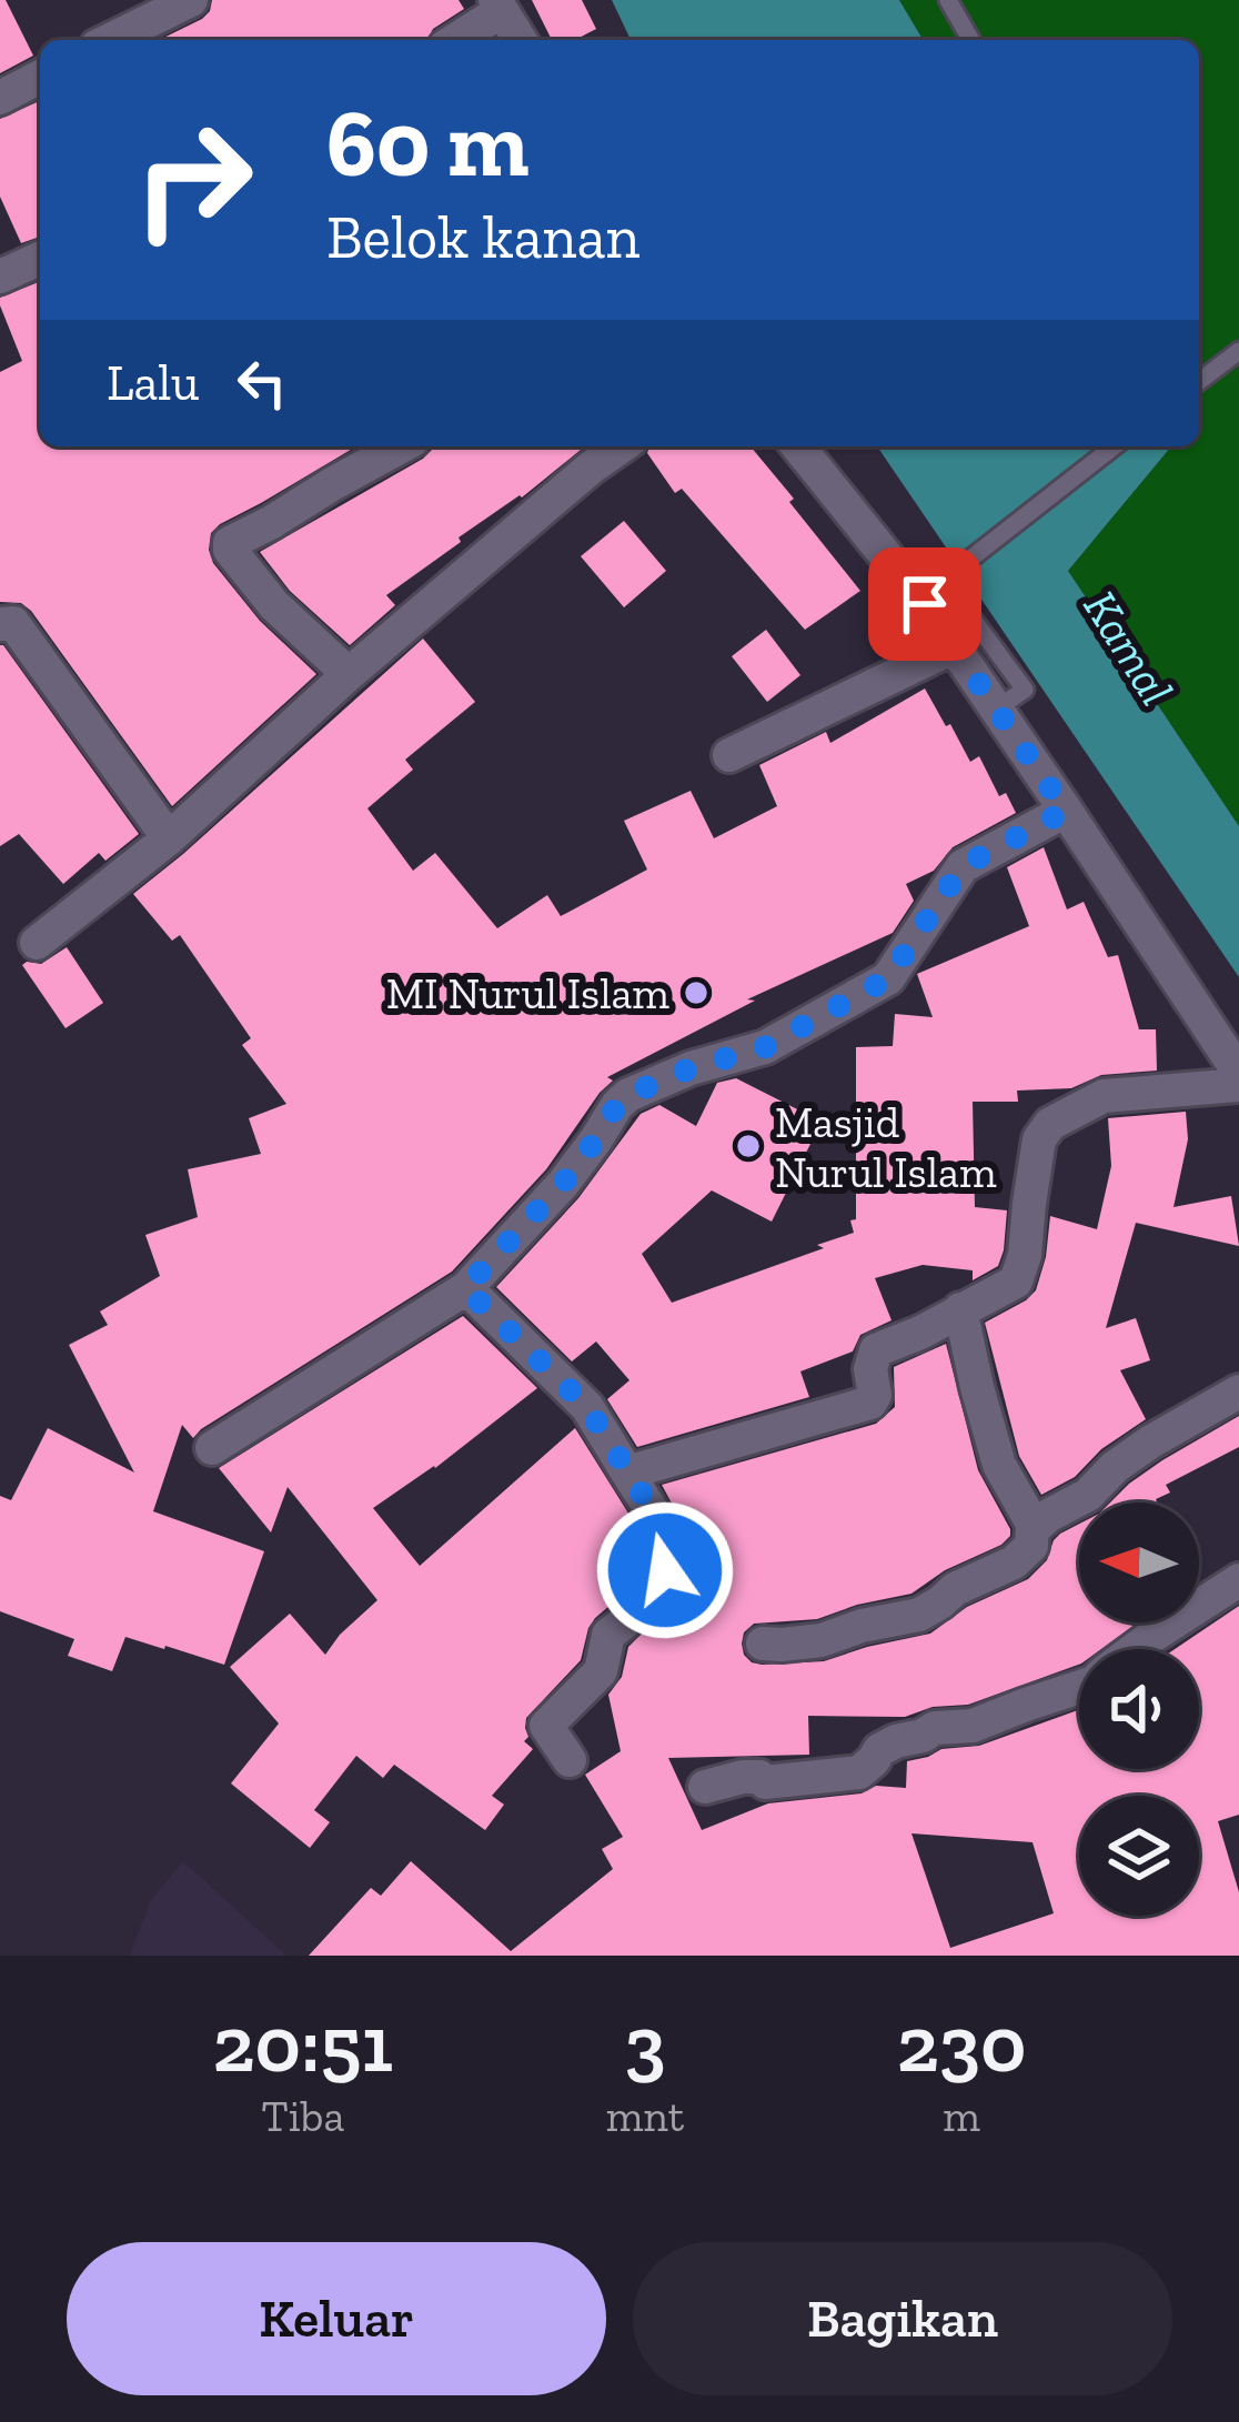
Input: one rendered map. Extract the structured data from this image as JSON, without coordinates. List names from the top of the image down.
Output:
{
  "water": ["Kamal"],
  "places": ["MI Nurul Islam", "Masjid Nurul Islam"],
  "north": "left",
  "page": {
    "turn": ["60 m", "Belok kanan"],
    "then": "Lalu",
    "eta": [
      "20:51",
      "Tiba",
      "3",
      "mnt",
      "230",
      "m"
    ],
    "buttons": ["Keluar", "Bagikan"]
  }
}
